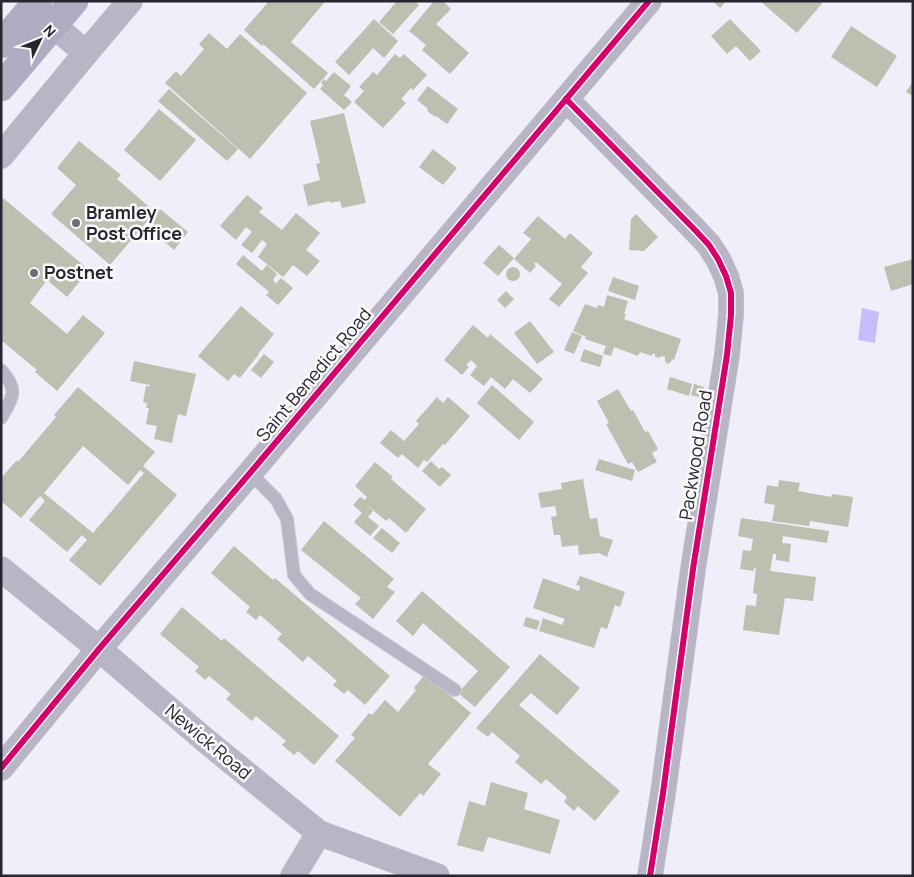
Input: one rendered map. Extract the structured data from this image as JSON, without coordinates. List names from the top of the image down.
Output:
{
  "streets": {
    "street": ["Saint Benedict Road", "Packwood Road", "Newick Road"]
  },
  "crossings": [
    ["Saint Benedict Road", "Packwood Road"],
    ["Saint Benedict Road", "Newick Road"]
  ],
  "places": ["Bramley Post Office", "Postnet"],
  "north": "top right"
}
